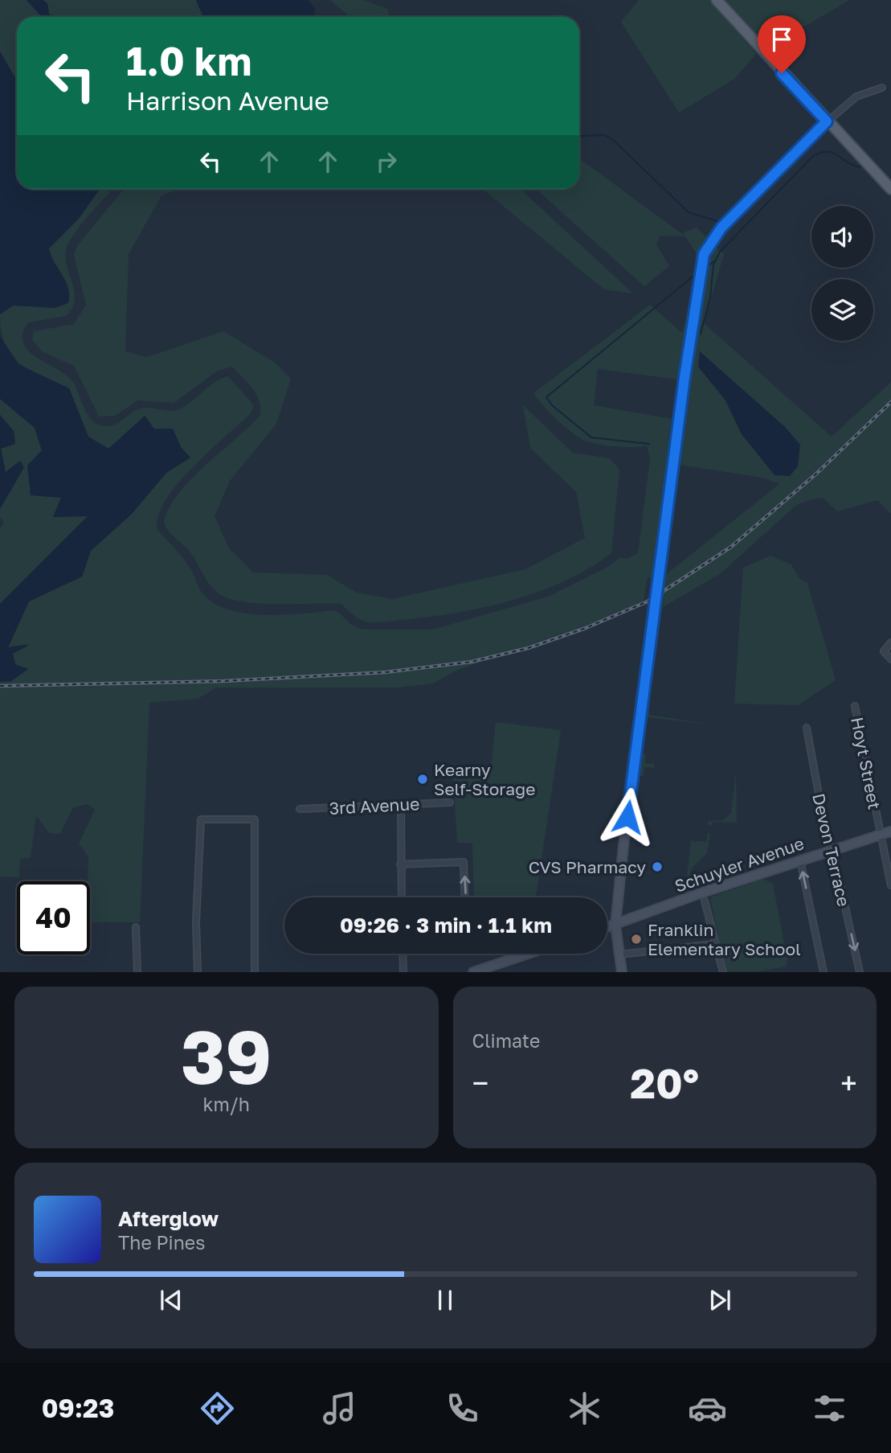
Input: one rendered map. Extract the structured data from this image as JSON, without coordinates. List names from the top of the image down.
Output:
{
  "streets": {
    "street": [
      "Hoyt Street",
      "3rd Avenue",
      "Devon Terrace",
      "Schuyler Avenue"
    ]
  },
  "crossings": [
    ["Hoyt Street", "Schuyler Avenue"],
    ["Devon Terrace", "Schuyler Avenue"]
  ],
  "places": ["Kearny Self-Storage", "CVS Pharmacy", "Franklin Elementary School"],
  "page": {
    "turn": ["1.0 km", "Harrison Avenue"],
    "limit": "40",
    "trip": "09:26 · 3 min · 1.1 km",
    "tile": [
      ["39", "km/h"],
      "Climate"
    ],
    "heat": ["−", "20°", "+"],
    "song": ["Afterglow", "The Pines"],
    "tabs": "09:23"
  }
}
